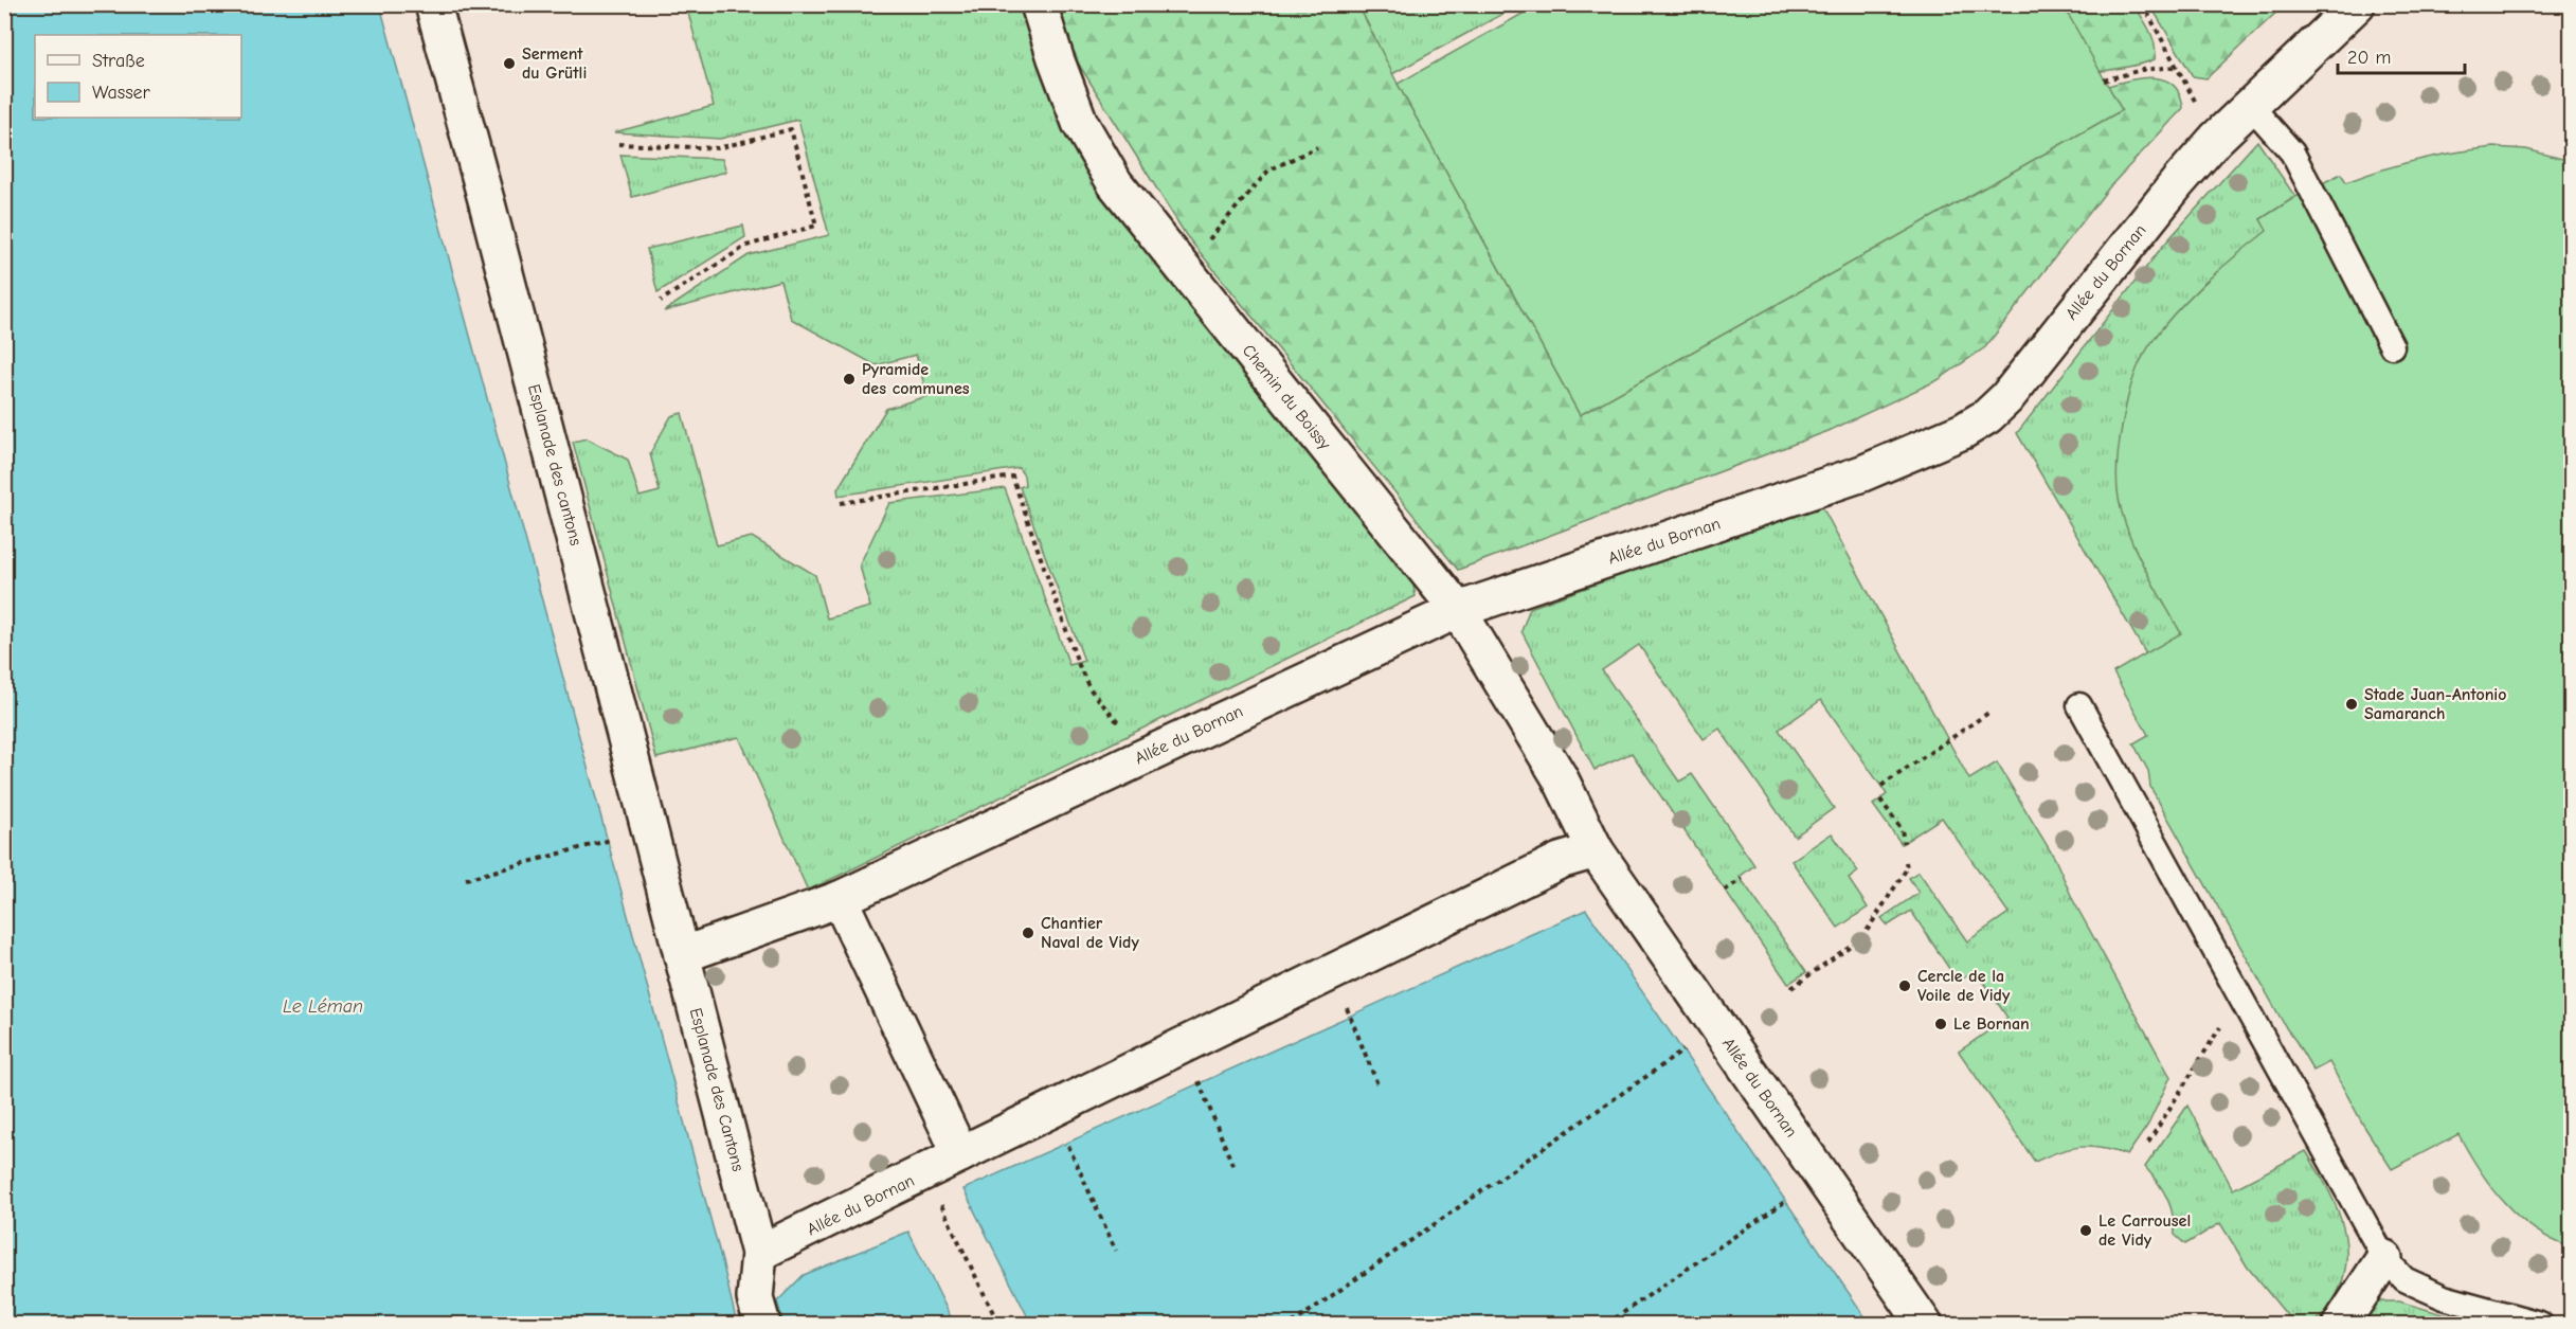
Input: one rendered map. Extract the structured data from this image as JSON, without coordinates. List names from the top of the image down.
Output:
{
  "streets": {
    "street": [
      "Allée du Bornan",
      "Chemin du Boissy",
      "Esplanade des cantons",
      "Esplanade des Cantons"
    ]
  },
  "crossings": [
    ["Allée du Bornan", "Chemin du Boissy"],
    ["Allée du Bornan", "Esplanade des cantons"],
    ["Allée du Bornan", "Esplanade des Cantons"],
    ["Esplanade des cantons", "Esplanade des Cantons"]
  ],
  "water": ["Le Léman"],
  "places": [
    "Serment du Grütli",
    "Pyramide des communes",
    "Stade Juan-Antonio Samaranch",
    "Chantier Naval de Vidy",
    "Cercle de la Voile de Vidy",
    "Le Bornan",
    "Le Carrousel de Vidy"
  ],
  "legend": ["Straße", "Wasser"],
  "scale_bar": "20 m"
}
